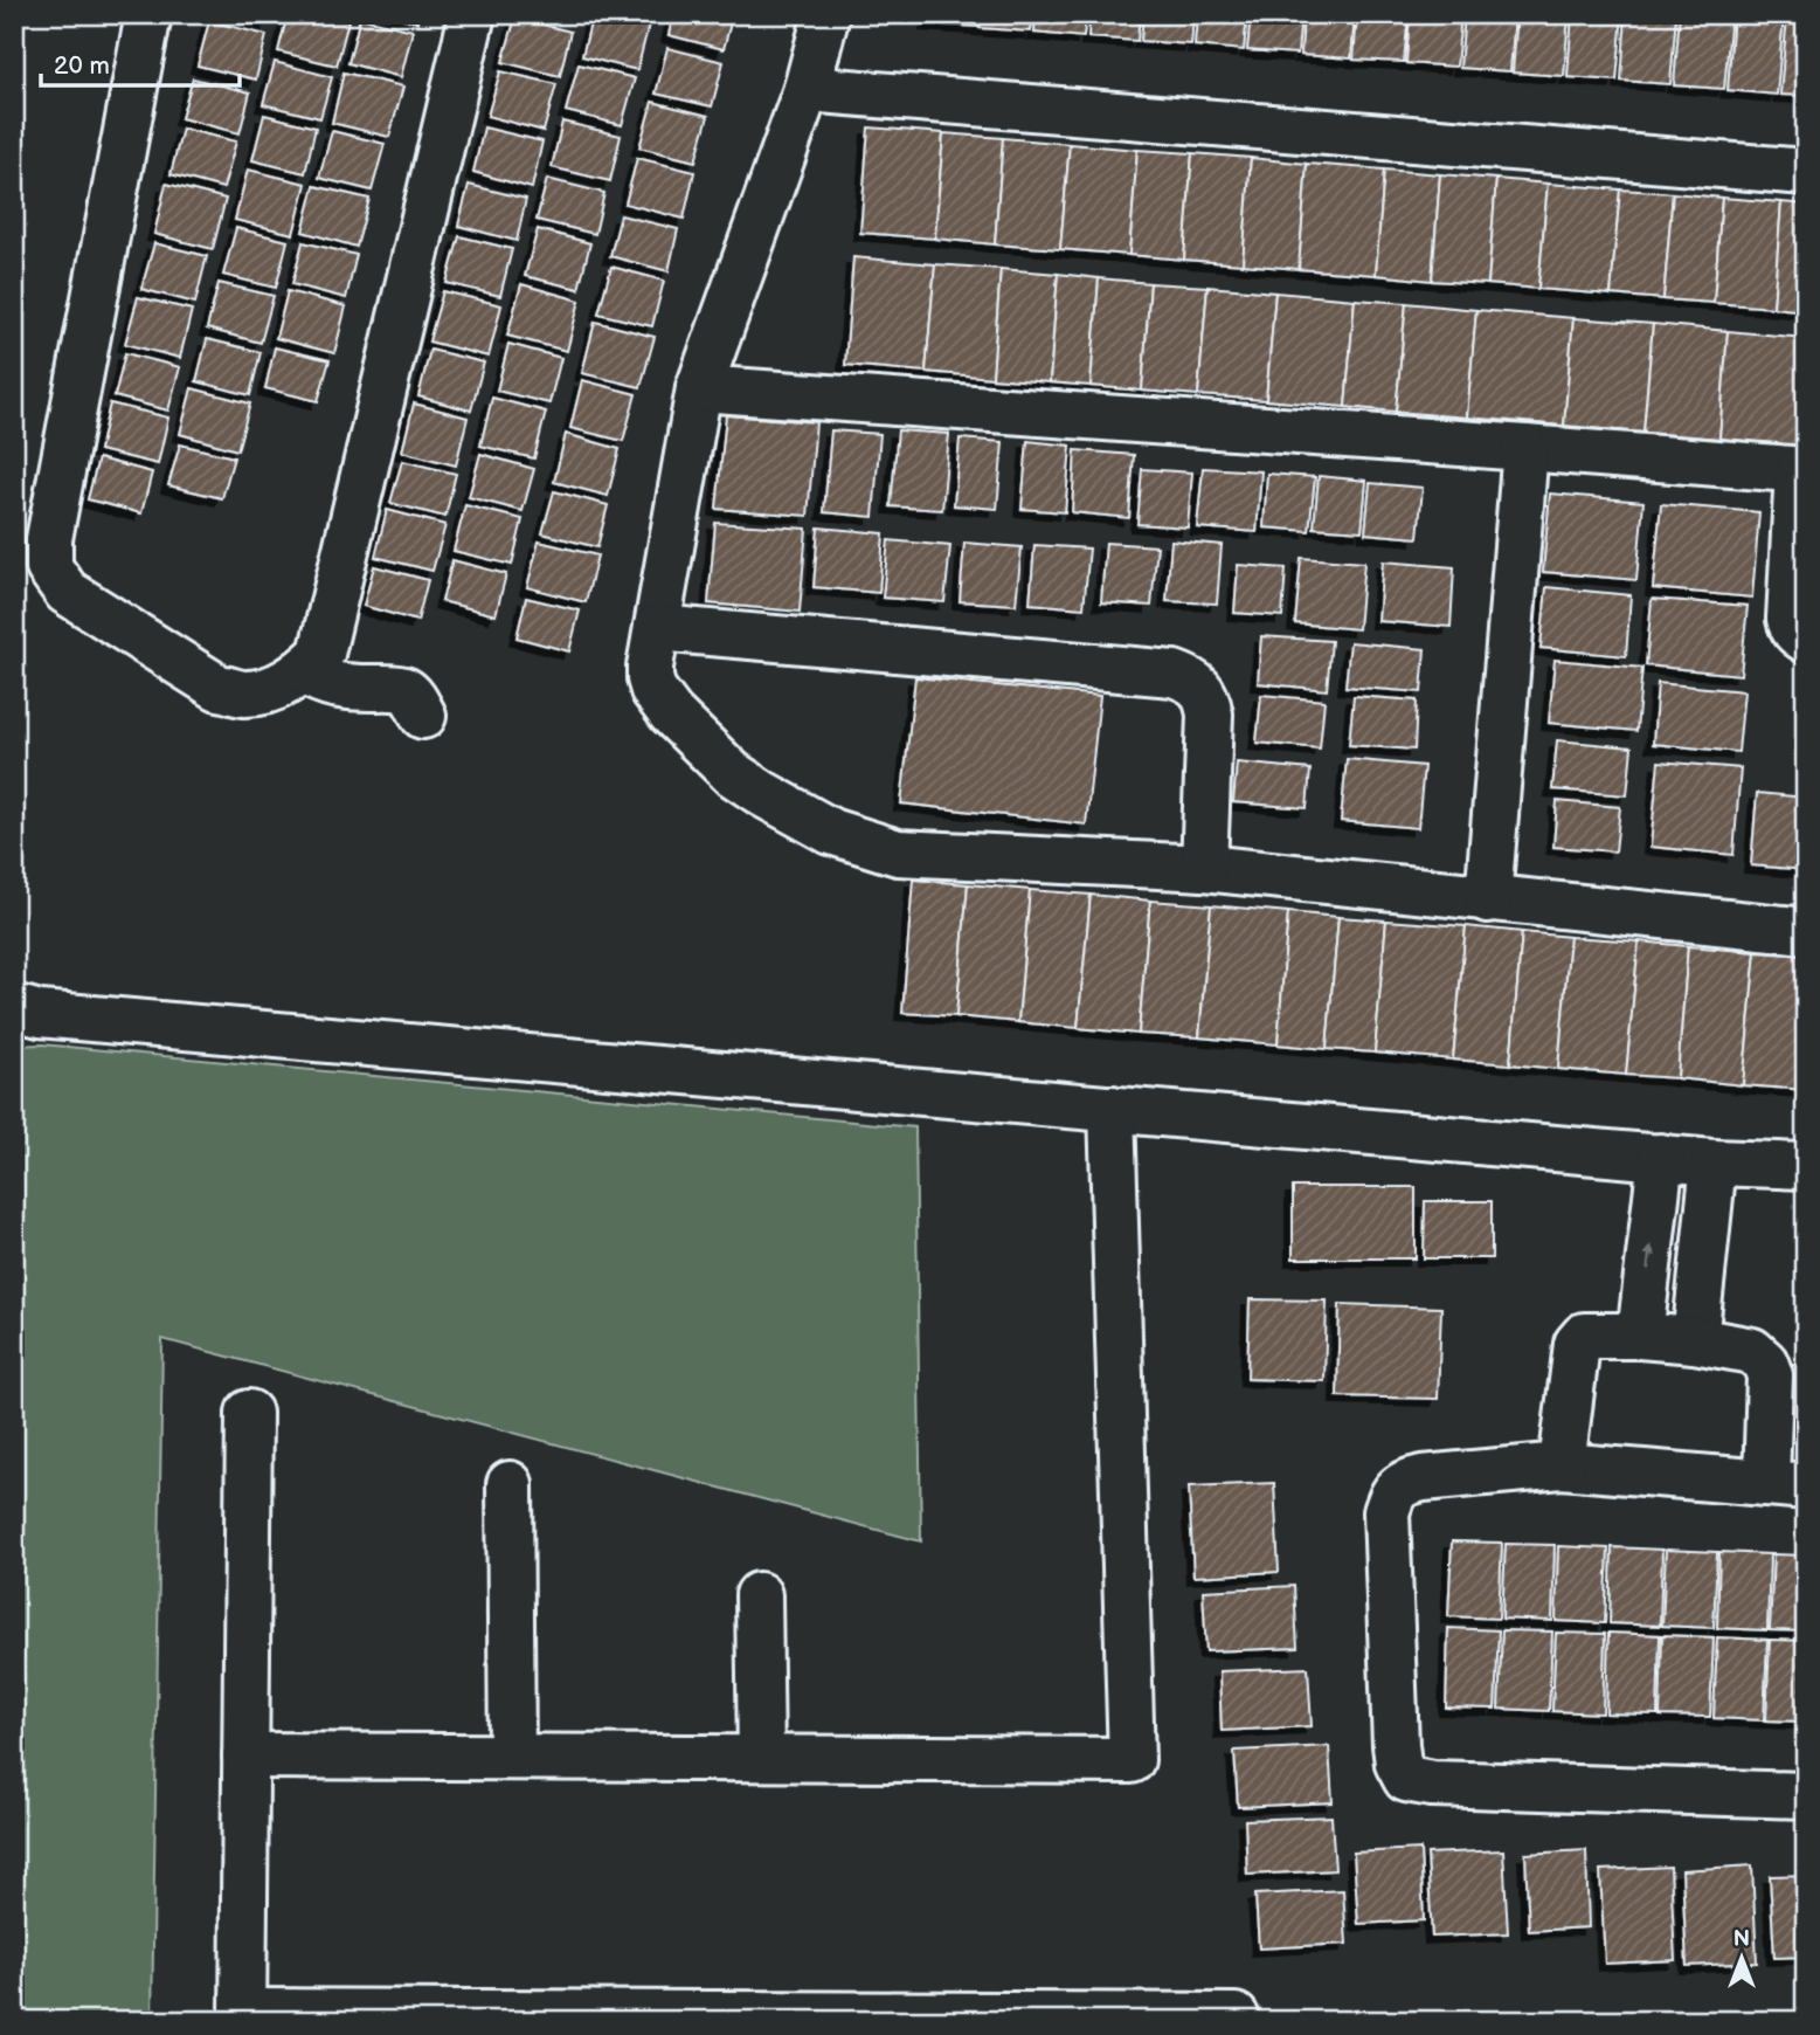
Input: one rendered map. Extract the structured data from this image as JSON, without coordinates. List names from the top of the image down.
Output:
{
  "scale_bar": "20 m",
  "north": "top"
}
